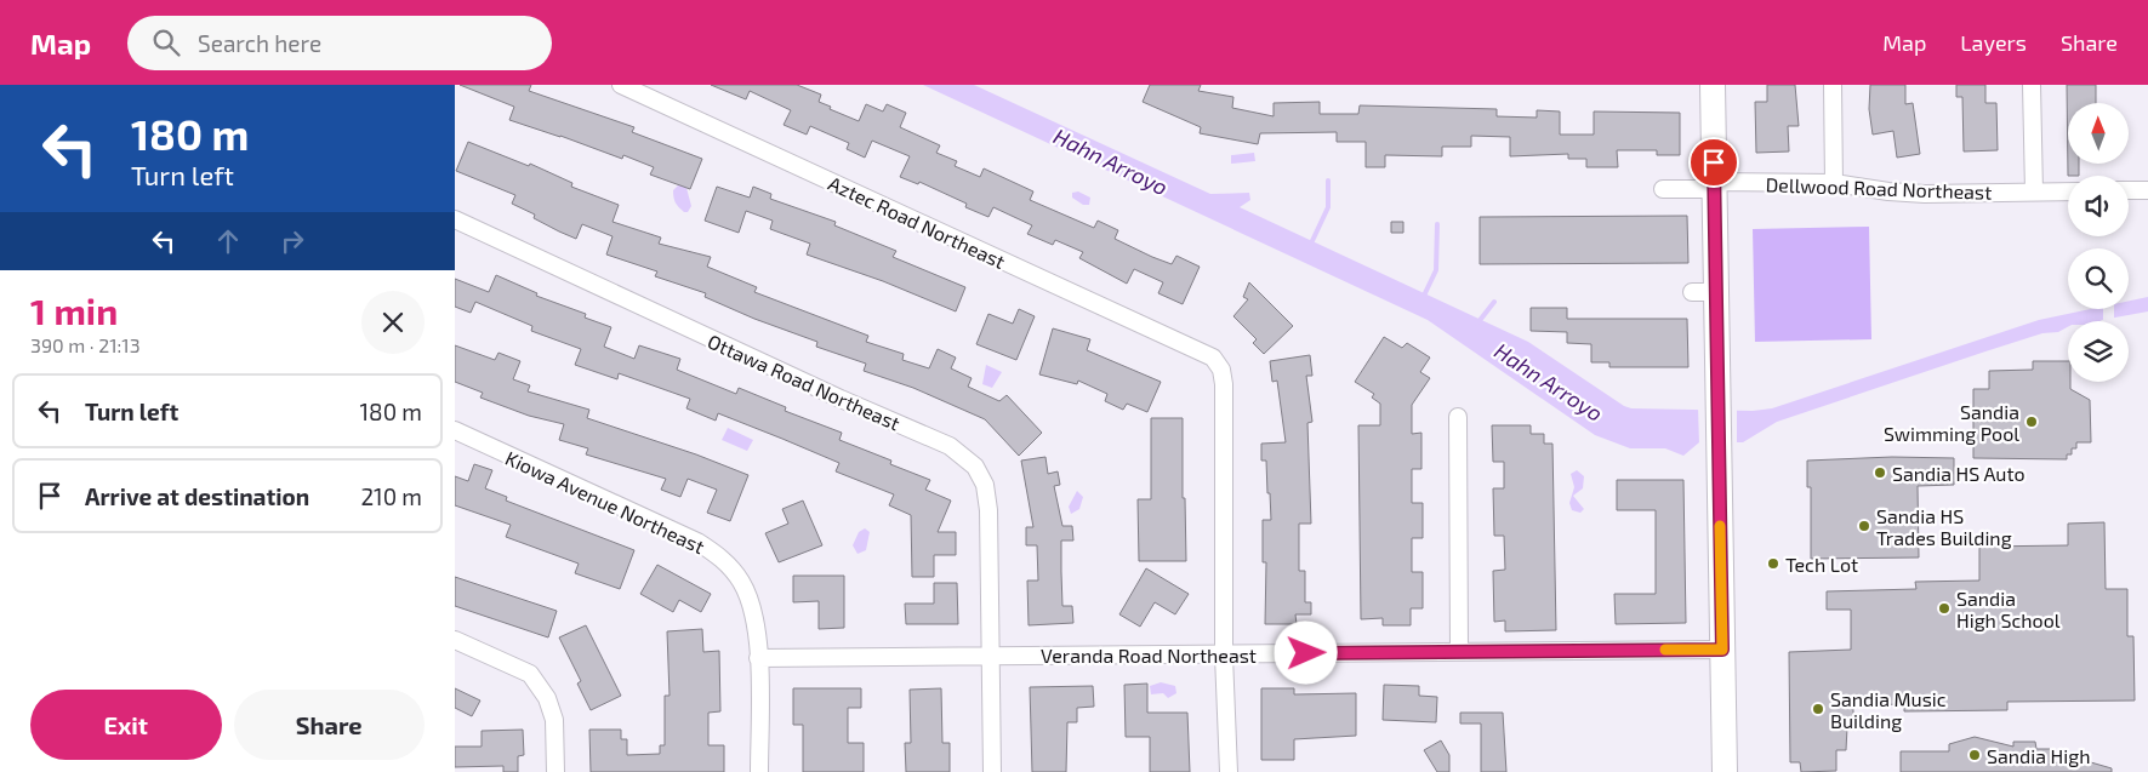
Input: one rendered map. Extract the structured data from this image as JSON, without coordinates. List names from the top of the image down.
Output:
{
  "streets": {
    "street": [
      "Dellwood Road Northeast",
      "Aztec Road Northeast",
      "Ottawa Road Northeast",
      "Kiowa Avenue Northeast",
      "Veranda Road Northeast"
    ]
  },
  "crossings": [
    ["Aztec Road Northeast", "Veranda Road Northeast"],
    ["Ottawa Road Northeast", "Veranda Road Northeast"],
    ["Kiowa Avenue Northeast", "Veranda Road Northeast"]
  ],
  "water": ["Hahn Arroyo"],
  "places": [
    "Sandia Swimming Pool",
    "Sandia HS Auto",
    "Sandia HS Trades Building",
    "Tech Lot",
    "Sandia High School",
    "Sandia Music Building",
    "Sandia High"
  ],
  "north": "top",
  "page": {
    "header": "Map",
    "search": "Search here",
    "nav": ["Map", "Layers", "Share"],
    "turn": ["180 m", "Turn left"],
    "heading": ["1 min", "390 m · 21:13"],
    "list": [
      {
        "name": "Turn left",
        "value": "180 m"
      },
      {
        "name": "Arrive at destination",
        "value": "210 m"
      }
    ],
    "buttons": ["Exit", "Share"]
  }
}
